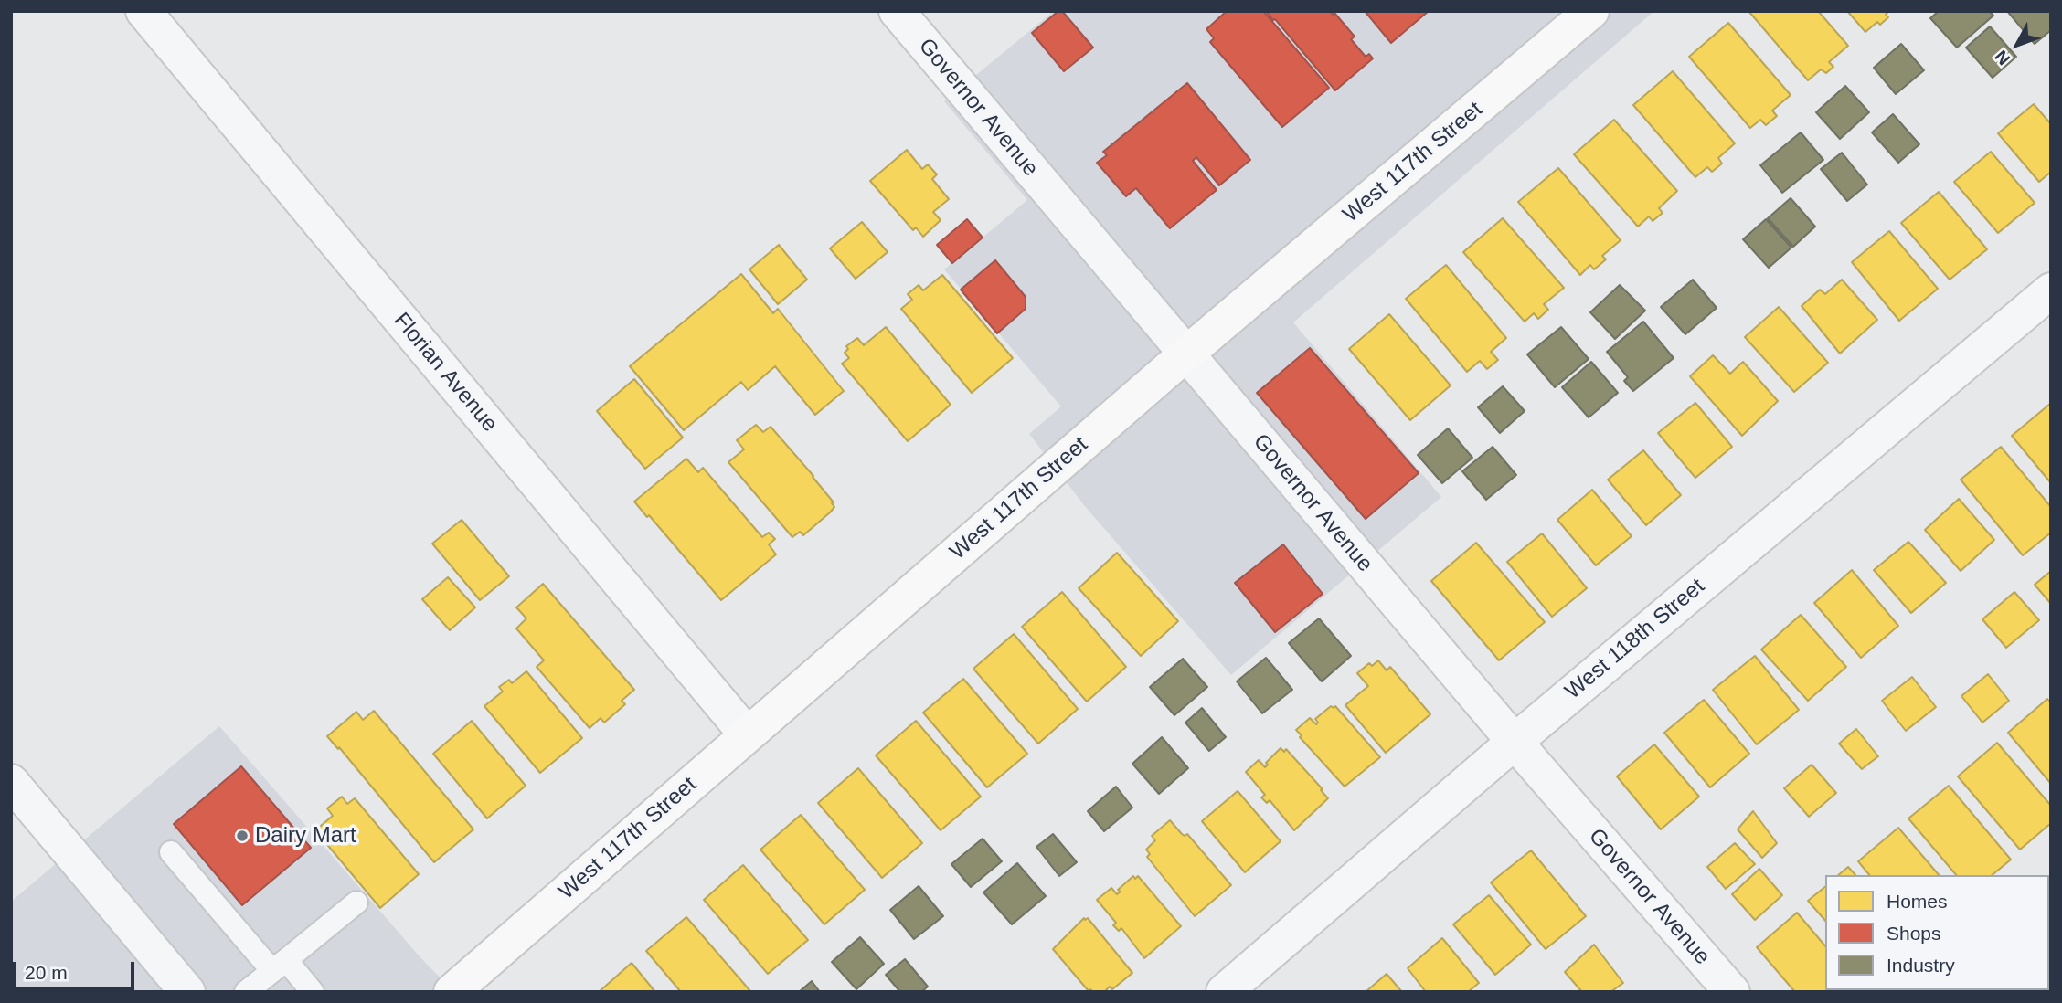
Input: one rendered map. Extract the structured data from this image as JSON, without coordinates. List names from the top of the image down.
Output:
{
  "streets": {
    "main road": ["West 117th Street"],
    "street": ["Governor Avenue", "Florian Avenue", "West 118th Street"]
  },
  "crossings": [
    ["Governor Avenue", "West 117th Street"],
    ["Governor Avenue", "West 118th Street"],
    ["West 117th Street", "Florian Avenue"]
  ],
  "places": ["Dairy Mart"],
  "legend": ["Homes", "Shops", "Industry"],
  "scale_bar": "20 m",
  "north": "bottom left"
}
